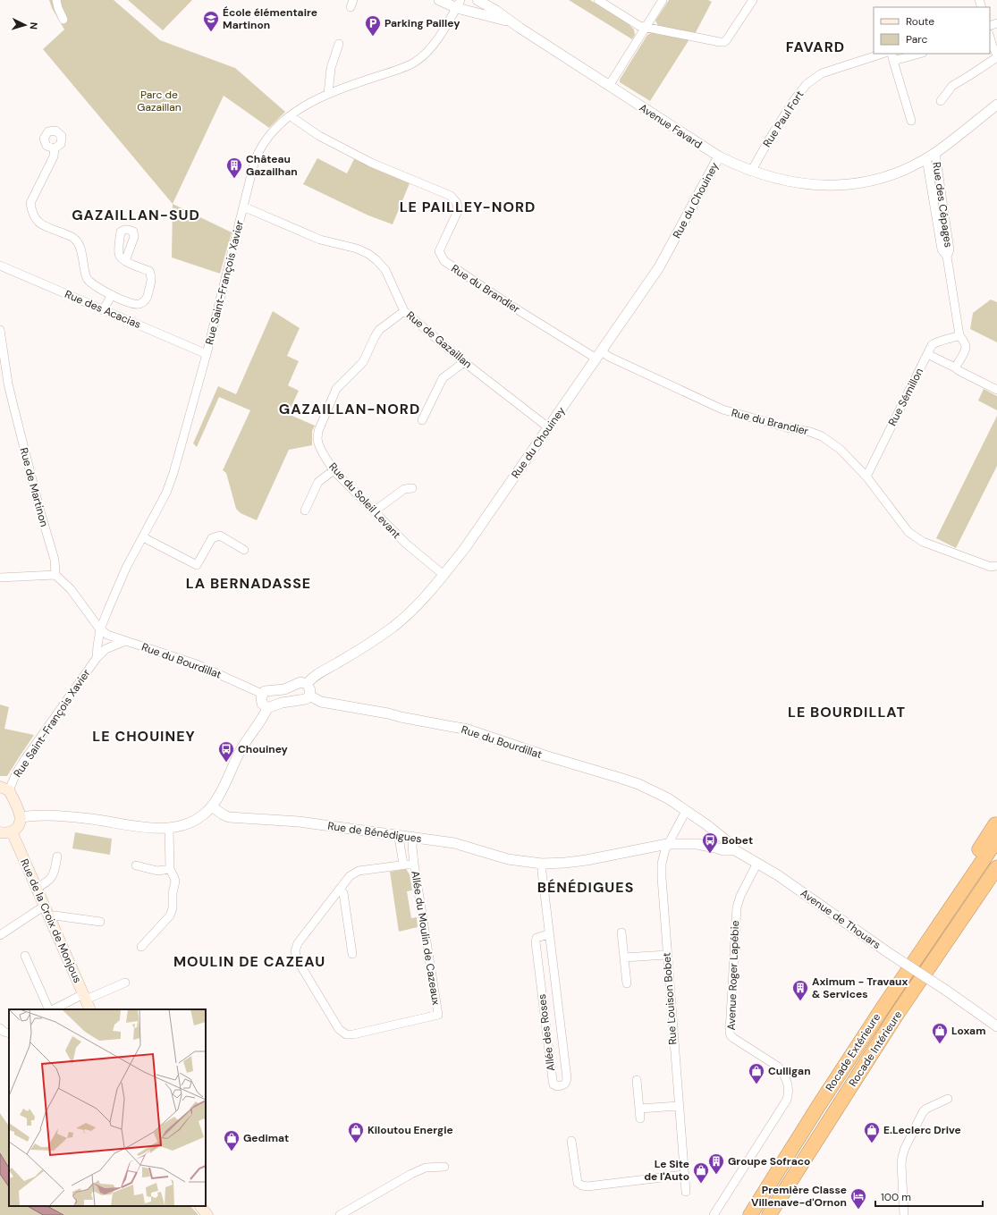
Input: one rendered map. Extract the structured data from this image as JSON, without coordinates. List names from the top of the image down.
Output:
{
  "streets": {
    "highway": ["Rocade Intérieure", "Rocade Extérieure"],
    "main road": ["Rue de la Croix de Monjous"],
    "street": [
      "Rue Paul Fort",
      "Avenue Favard",
      "Rue du Chouiney",
      "Rue des Cépages",
      "Rue Saint-François Xavier",
      "Rue du Brandier",
      "Rue des Acacias",
      "Rue de Gazaillan",
      "Rue Sémillon",
      "Rue de Martinon",
      "Rue du Soleil Levant",
      "Rue du Bourdillat",
      "Rue de Bénédigues",
      "Avenue de Thouars",
      "Allée du Moulin de Cazeaux",
      "Avenue Roger Lapébie",
      "Rue Louison Bobet",
      "Allée des Roses"
    ]
  },
  "crossings": [
    ["Rue Paul Fort", "Avenue Favard"],
    ["Avenue Favard", "Rue du Chouiney"],
    ["Avenue Favard", "Rue des Cépages"],
    ["Avenue Favard", "Rue Saint-François Xavier"],
    ["Rue du Chouiney", "Rue du Brandier"],
    ["Rue du Chouiney", "Rue de Gazaillan"],
    ["Rue du Chouiney", "Rue du Soleil Levant"],
    ["Rue des Cépages", "Rue Sémillon"],
    ["Rue Saint-François Xavier", "Rue du Brandier"],
    ["Rue Saint-François Xavier", "Rue des Acacias"],
    ["Rue Saint-François Xavier", "Rue de Gazaillan"],
    ["Rue Saint-François Xavier", "Rue du Bourdillat"],
    ["Rue du Brandier", "Rue Sémillon"],
    ["Rue de Gazaillan", "Rue du Soleil Levant"],
    ["Rue du Bourdillat", "Avenue de Thouars"],
    ["Rue du Bourdillat", "Rue Louison Bobet"],
    ["Rue de Bénédigues", "Avenue de Thouars"],
    ["Rue de Bénédigues", "Allée du Moulin de Cazeaux"],
    ["Rue de Bénédigues", "Rue Louison Bobet"],
    ["Rue de Bénédigues", "Allée des Roses"],
    ["Avenue de Thouars", "Avenue Roger Lapébie"],
    ["Avenue de Thouars", "Rue Louison Bobet"]
  ],
  "districts": [
    "FAVARD",
    "LE PAILLEY-NORD",
    "GAZAILLAN-SUD",
    "GAZAILLAN-NORD",
    "LA BERNADASSE",
    "LE BOURDILLAT",
    "LE CHOUINEY",
    "BÉNÉDIGUES",
    "MOULIN DE CAZEAU"
  ],
  "parks": ["Parc de Gazaillan"],
  "places": {
    "school or university": ["École élémentaire Martinon"],
    "parking": ["Parking Pailley"],
    "building": ["Château Gazailhan", "Aximum - Travaux & Services", "Groupe Sofraco"],
    "bus stop": ["Chouiney", "Bobet"],
    "shop": [
      "Loxam",
      "Culligan",
      "Kiloutou Energie",
      "E.Leclerc Drive",
      "Gedimat",
      "Le Site de l'Auto"
    ],
    "hotel": ["Première Classe Villenave-d'Ornon"]
  },
  "legend": ["Route", "Parc"],
  "scale_bar": "100 m",
  "north": "right"
}
